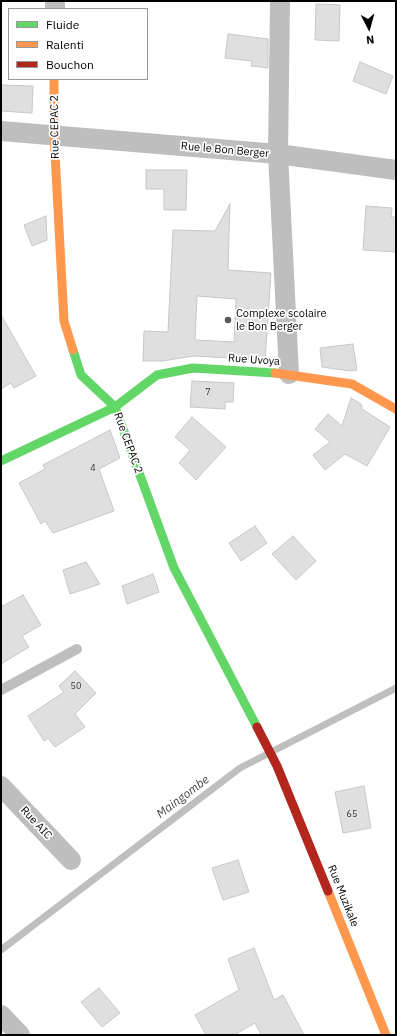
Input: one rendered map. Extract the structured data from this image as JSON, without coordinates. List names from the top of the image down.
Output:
{
  "streets": {
    "street": [
      "Rue CEPAC 2",
      "Rue le Bon Berger",
      "Rue Uvoya",
      "Rue AIC",
      "Rue Muzikale"
    ]
  },
  "crossings": [
    ["Rue CEPAC 2", "Rue le Bon Berger"],
    ["Rue CEPAC 2", "Rue Uvoya"],
    ["Rue CEPAC 2", "Rue Muzikale"]
  ],
  "water": ["Maingombe"],
  "places": ["Complexe scolaire le Bon Berger"],
  "house_numbers": [
    "7",
    "4",
    "50",
    "65"
  ],
  "legend": ["Fluide", "Ralenti", "Bouchon"],
  "north": "bottom"
}
